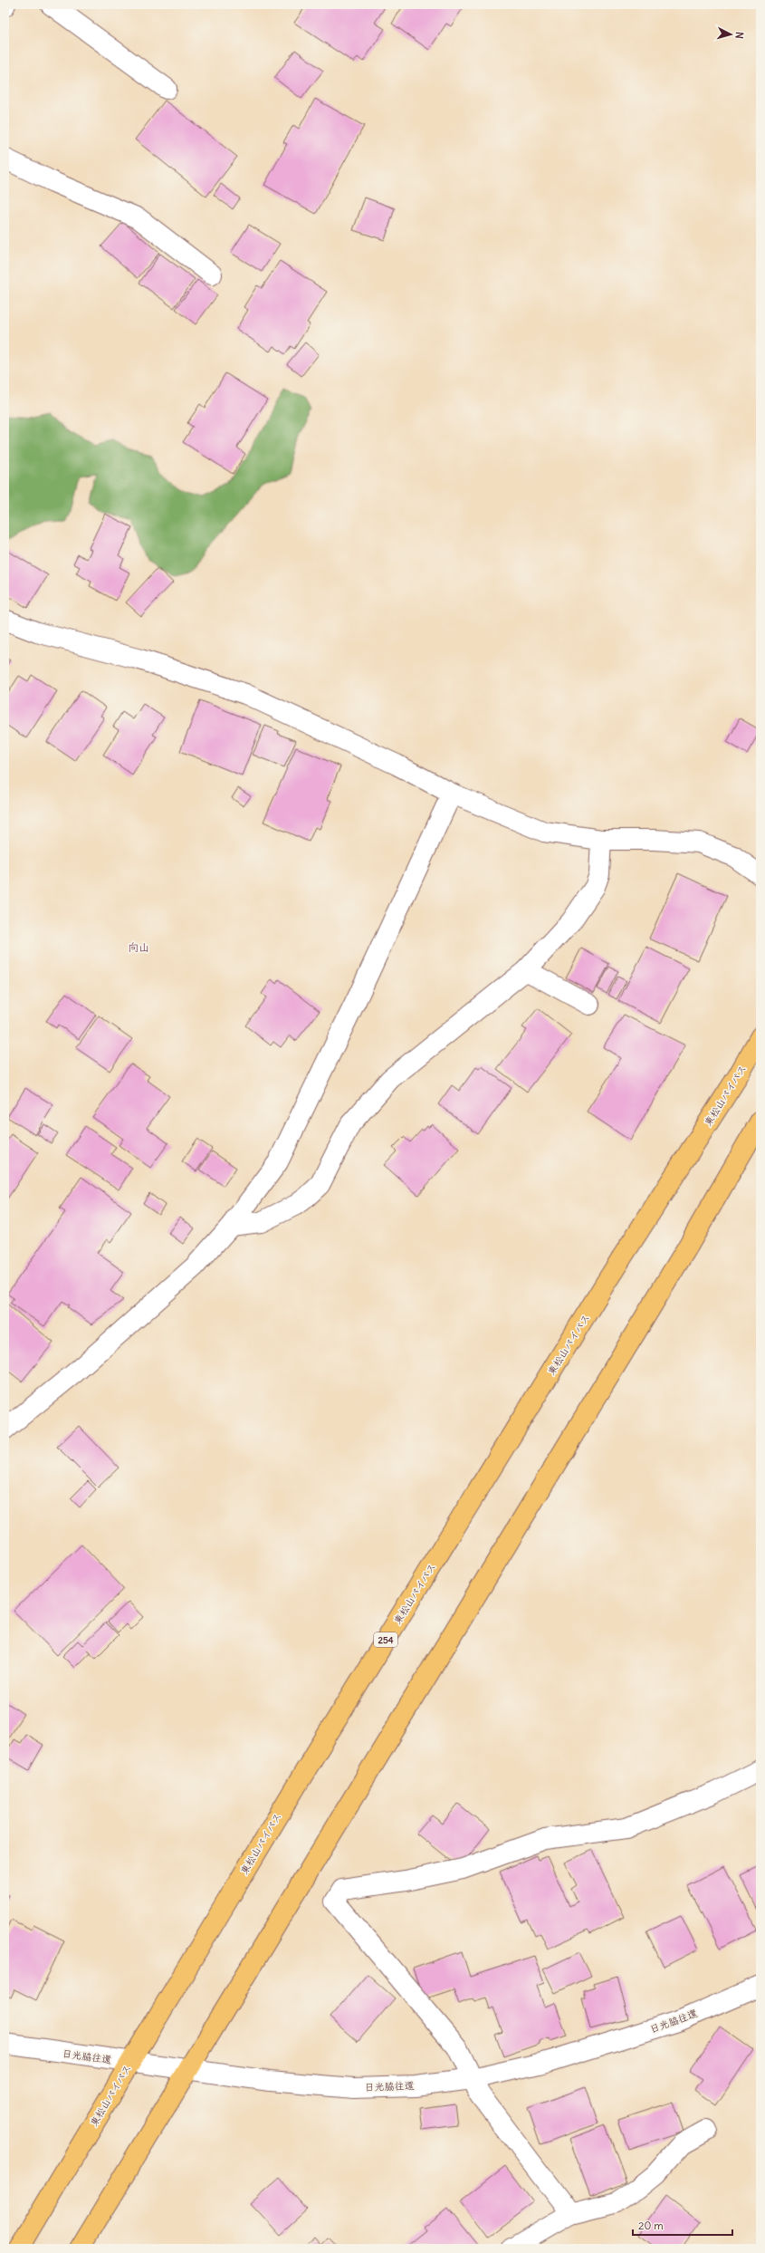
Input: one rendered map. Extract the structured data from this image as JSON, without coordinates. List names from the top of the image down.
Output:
{
  "streets": {
    "highway": ["東松山バイパス", "254"],
    "street": ["日光脇往還"]
  },
  "crossings": [
    ["東松山バイパス", "日光脇往還"]
  ],
  "districts": ["向山"],
  "scale_bar": "20 m",
  "north": "right"
}
